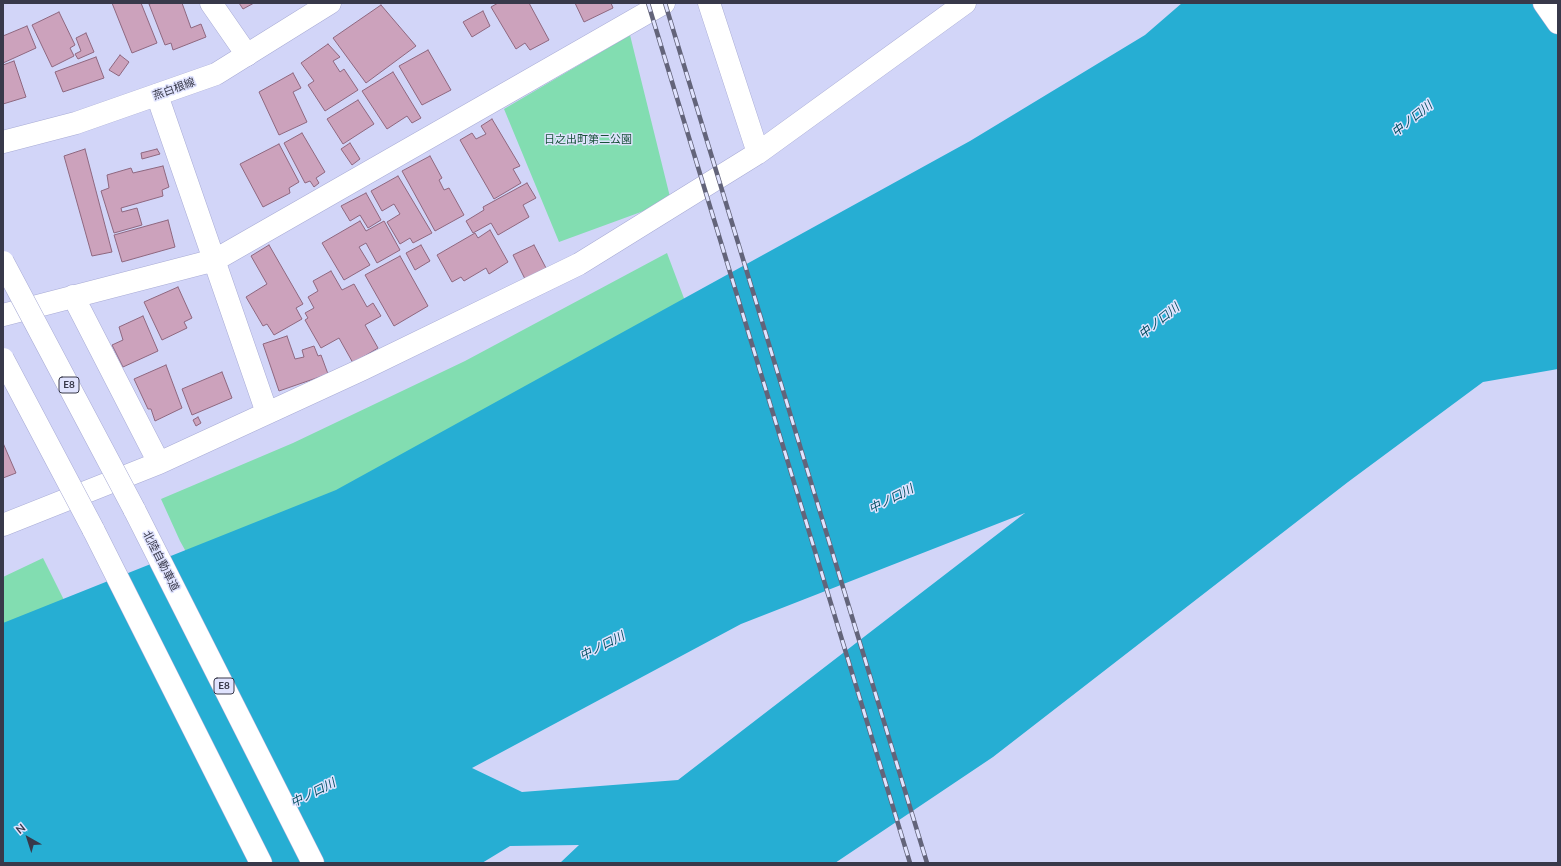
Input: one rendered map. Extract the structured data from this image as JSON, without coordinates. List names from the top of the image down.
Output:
{
  "streets": {
    "main road": ["燕白根線", "E8", "北陸自動車道"]
  },
  "water": ["中ノ口川"],
  "parks": ["日之出町第二公園"],
  "north": "top left"
}
